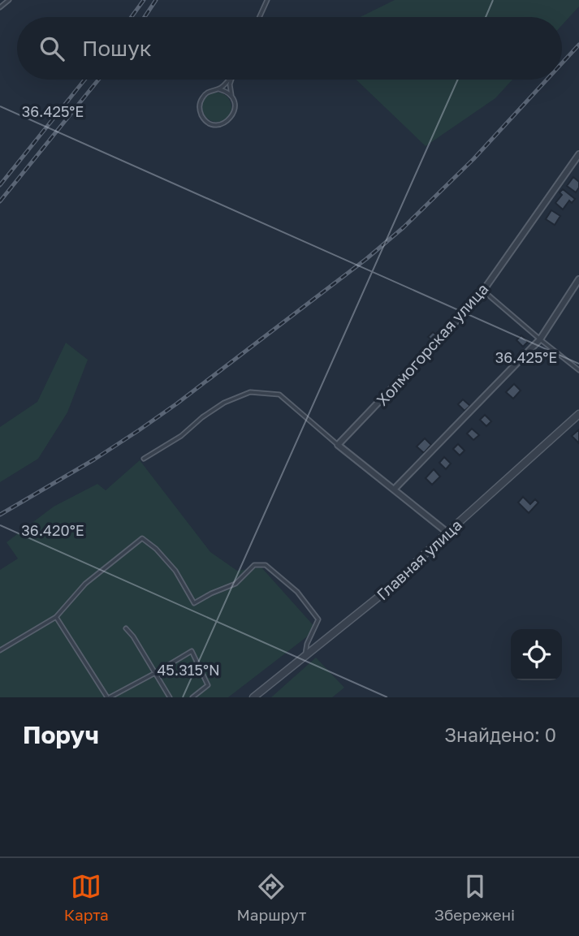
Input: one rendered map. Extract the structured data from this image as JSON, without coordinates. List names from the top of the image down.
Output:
{
  "streets": {
    "street": ["Холмогорская улица", "Главная улица"]
  },
  "page": {
    "search": "Пошук",
    "heading": ["Поруч", "Знайдено: 0"],
    "nav": ["Карта", "Маршрут", "Збережені"]
  },
  "coordinates": ["36.425°E", "36.420°E", "45.315°N"]
}
